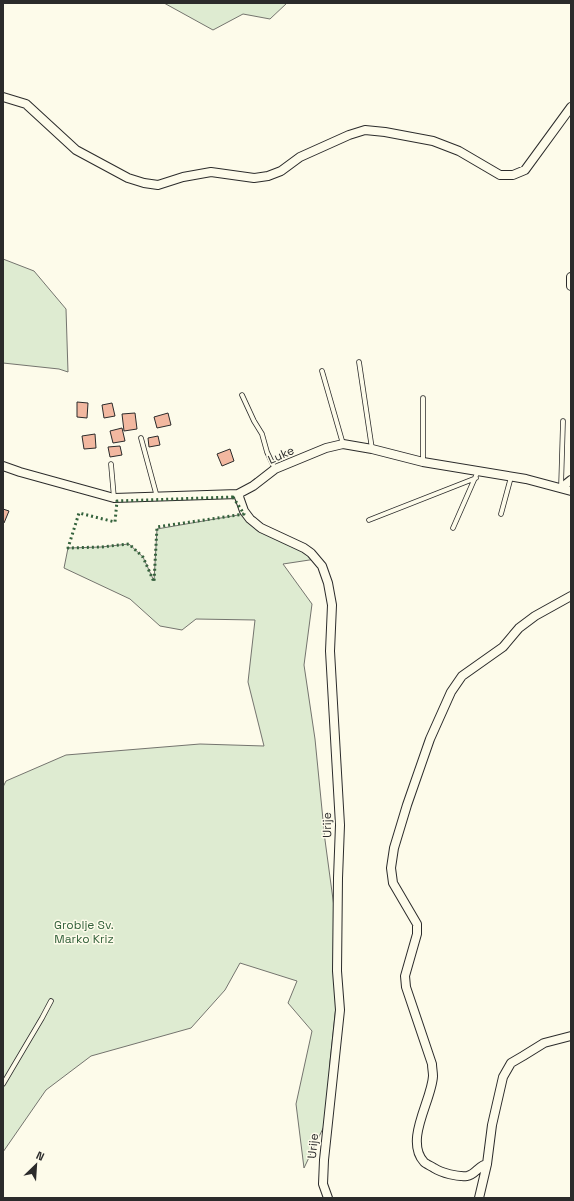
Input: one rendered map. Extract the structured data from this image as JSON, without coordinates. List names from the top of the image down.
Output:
{
  "streets": {
    "street": ["Luke", "Urije"]
  },
  "crossings": [
    ["Luke", "Urije"]
  ],
  "parks": ["Groblje Sv. Marko Kriz"],
  "north": "top right"
}
